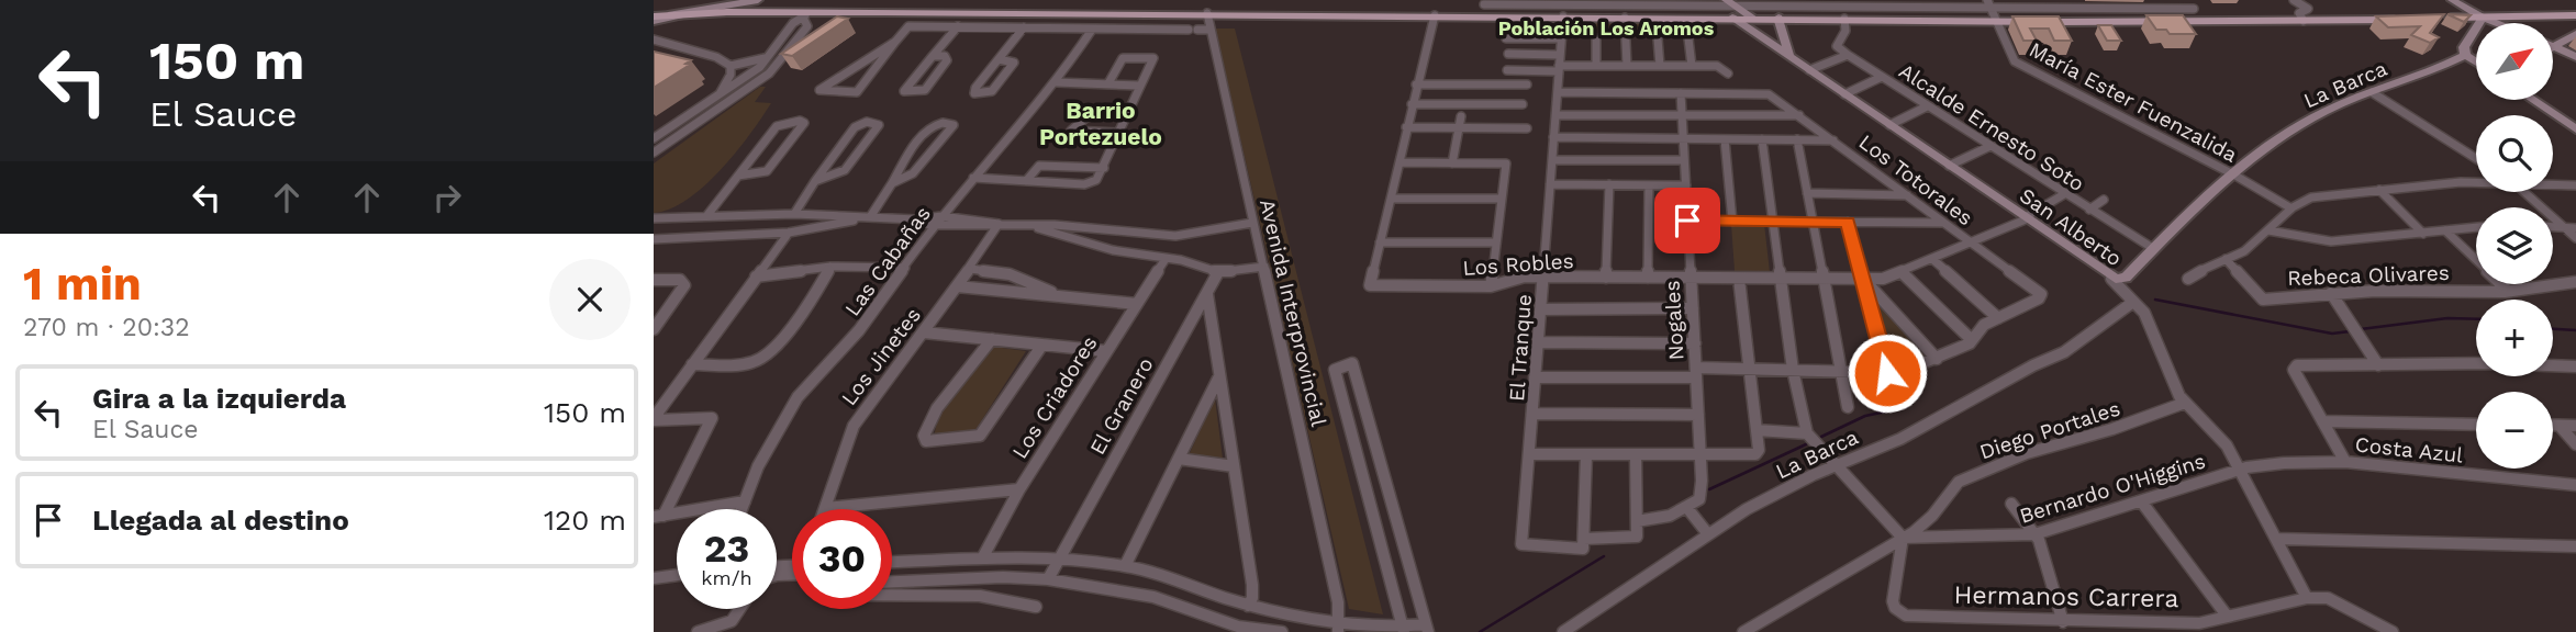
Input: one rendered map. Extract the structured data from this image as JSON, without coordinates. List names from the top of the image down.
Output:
{
  "streets": {
    "street": [
      "La Barca",
      "María Ester Fuenzalida",
      "Alcalde Ernesto Soto",
      "Los Totorales",
      "San Alberto",
      "Las Cabañas",
      "Los Robles",
      "Rebeca Olivares",
      "Avenida Interprovincial",
      "Nogales",
      "El Tranque",
      "Los Jinetes",
      "Los Criadores",
      "El Granero",
      "Diego Portales",
      "Costa Azul",
      "Bernardo O'Higgins",
      "Hermanos Carrera"
    ]
  },
  "crossings": [
    ["La Barca", "María Ester Fuenzalida"],
    ["La Barca", "Alcalde Ernesto Soto"],
    ["La Barca", "San Alberto"],
    ["Alcalde Ernesto Soto", "Los Robles"],
    ["Los Totorales", "Los Robles"],
    ["Los Totorales", "Nogales"],
    ["San Alberto", "Los Robles"],
    ["San Alberto", "Diego Portales"],
    ["San Alberto", "Costa Azul"],
    ["San Alberto", "Bernardo O'Higgins"],
    ["San Alberto", "Hermanos Carrera"],
    ["Los Robles", "Nogales"],
    ["Los Robles", "El Tranque"],
    ["Diego Portales", "Bernardo O'Higgins"],
    ["Diego Portales", "Hermanos Carrera"],
    ["Costa Azul", "Bernardo O'Higgins"],
    ["Bernardo O'Higgins", "Hermanos Carrera"]
  ],
  "districts": ["Población Los Aromos", "Barrio Portezuelo"],
  "north": "top right",
  "page": {
    "turn": ["150 m", "El Sauce"],
    "map_buttons": ["+", "−"],
    "heading": ["1 min", "270 m · 20:32"],
    "list": [
      {
        "name": "Gira a la izquierda",
        "note": "El Sauce",
        "value": "150 m"
      },
      {
        "name": "Llegada al destino",
        "value": "120 m"
      }
    ],
    "speed": "23 km/h",
    "limit": "30"
  }
}
